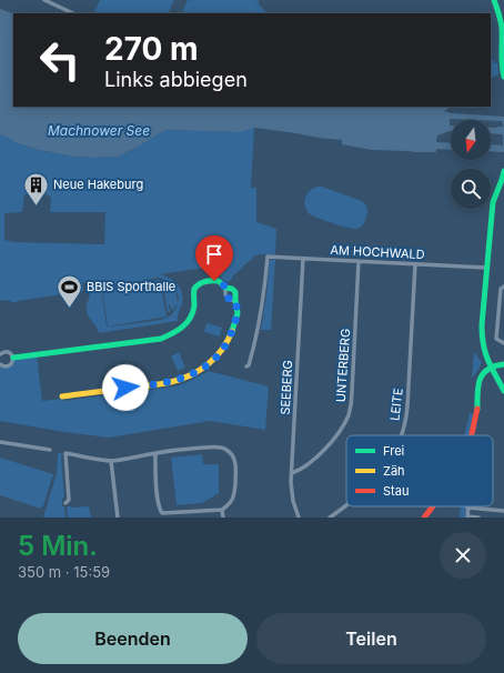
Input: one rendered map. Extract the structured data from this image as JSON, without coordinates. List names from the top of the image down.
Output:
{
  "streets": {
    "street": [
      "AM HOCHWALD",
      "UNTERBERG",
      "SEEBERG",
      "LEITE"
    ]
  },
  "crossings": [
    ["AM HOCHWALD", "UNTERBERG"],
    ["AM HOCHWALD", "SEEBERG"],
    ["AM HOCHWALD", "LEITE"],
    ["UNTERBERG", "SEEBERG"]
  ],
  "water": ["Machnower See"],
  "places": {
    "building": ["Neue Hakeburg"],
    "sports": ["BBIS Sporthalle"]
  },
  "legend": ["Frei", "Zäh", "Stau"],
  "north": "bottom",
  "page": {
    "turn": ["270 m", "Links abbiegen"],
    "heading": ["5 Min.", "350 m · 15:59"],
    "buttons": ["Beenden", "Teilen"]
  }
}
